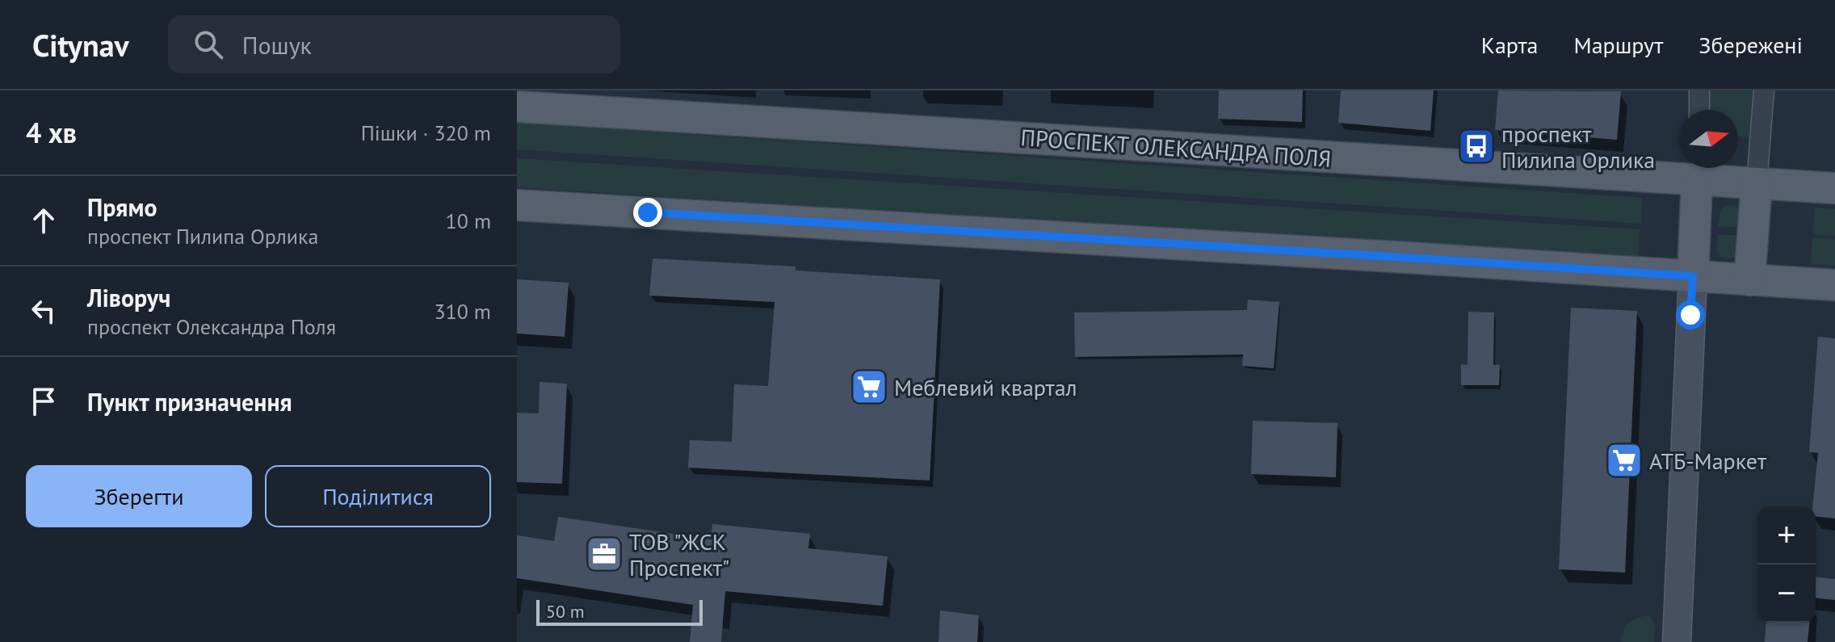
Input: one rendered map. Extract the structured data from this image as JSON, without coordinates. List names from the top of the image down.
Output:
{
  "streets": {
    "main road": ["ПРОСПЕКТ ОЛЕКСАНДРА ПОЛЯ"]
  },
  "places": {
    "bus stop": ["проспект Пилипа Орлика"],
    "supermarket": ["Меблевий квартал", "АТБ-Маркет"],
    "office": ["ТОВ \"ЖСК Проспект\""]
  },
  "scale_bar": "50 m",
  "north": "right",
  "page": {
    "header": "Citynav",
    "search": "Пошук",
    "nav": ["Карта", "Маршрут", "Збережені"],
    "heading": ["4 хв", "Пішки · 320 m"],
    "list": [
      ["Прямо", "проспект Пилипа Орлика", "10 m"],
      ["Ліворуч", "проспект Олександра Поля", "310 m"],
      "Пункт призначення"
    ],
    "buttons": ["Зберегти", "Поділитися"],
    "map_buttons": ["+", "−"],
    "scale": "50 m"
  }
}
